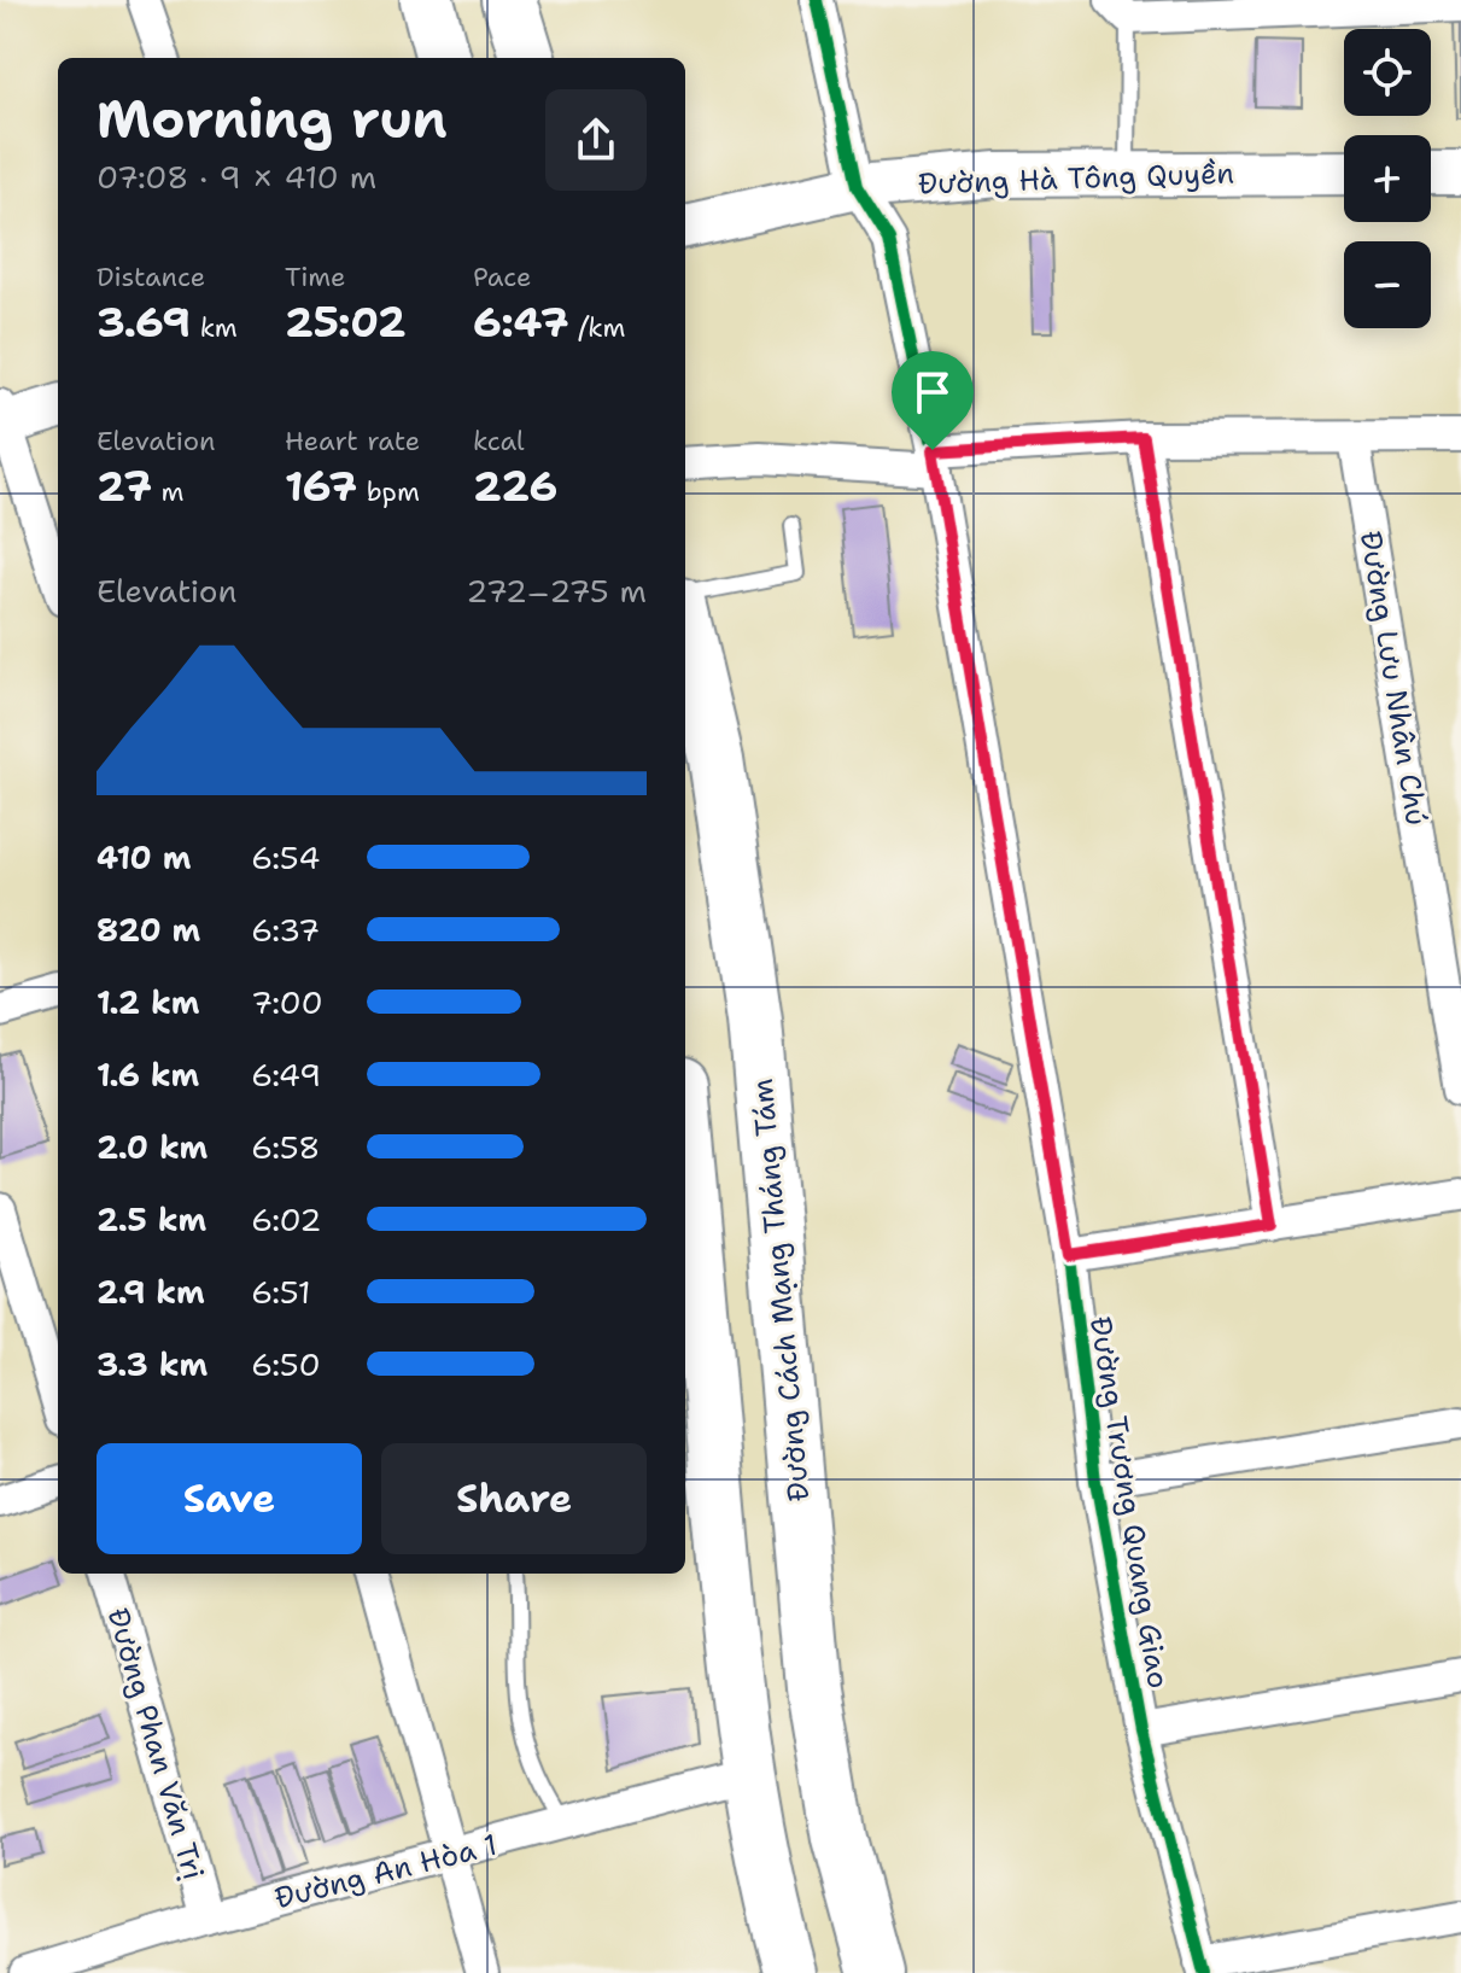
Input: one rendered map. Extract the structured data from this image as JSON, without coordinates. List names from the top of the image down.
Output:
{
  "streets": {
    "highway": ["Đường Cách Mạng Tháng Tám"],
    "street": [
      "Đường Hà Tông Quyền",
      "Đường Lưu Nhân Chú",
      "Đường Trương Quang Giao",
      "Đường Phan Văn Trị",
      "Đường An Hòa 1"
    ]
  },
  "crossings": [
    ["Đường Hà Tông Quyền", "Đường Trương Quang Giao"],
    ["Đường Phan Văn Trị", "Đường An Hòa 1"]
  ],
  "page": {
    "map_buttons": ["+", "−"],
    "heading": ["Morning run", "07:08 · 9 × 410 m"],
    "stats": [
      ["Distance", "3.69 km"],
      ["Time", "25:02"],
      ["Pace", "6:47 /km"],
      ["Elevation", "27 m"],
      ["Heart rate", "167 bpm"],
      ["kcal", "226"]
    ],
    "chart": ["Elevation", "272–275 m"],
    "list": [
      {
        "name": "410 m",
        "note": "6:54"
      },
      {
        "name": "820 m",
        "note": "6:37"
      },
      {
        "name": "1.2 km",
        "note": "7:00"
      },
      {
        "name": "1.6 km",
        "note": "6:49"
      },
      {
        "name": "2.0 km",
        "note": "6:58"
      },
      {
        "name": "2.5 km",
        "note": "6:02"
      },
      {
        "name": "2.9 km",
        "note": "6:51"
      },
      {
        "name": "3.3 km",
        "note": "6:50"
      }
    ],
    "buttons": ["Save", "Share"]
  }
}
